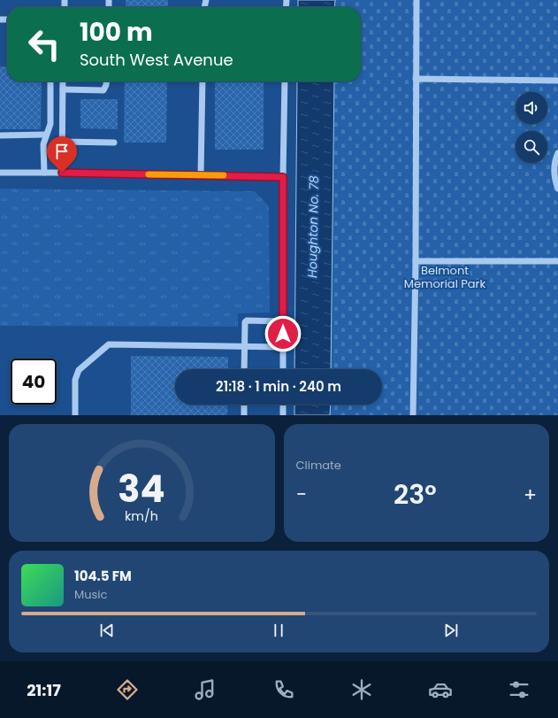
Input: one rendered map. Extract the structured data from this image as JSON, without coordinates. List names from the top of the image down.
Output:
{
  "water": ["Houghton No. 78"],
  "parks": ["Belmont Memorial Park"],
  "page": {
    "turn": ["100 m", "South West Avenue"],
    "limit": "40",
    "trip": "21:18 · 1 min · 240 m",
    "tile": "Climate",
    "heat": ["−", "23°", "+"],
    "song": ["104.5 FM", "Music"],
    "tabs": "21:17",
    "gauge": ["34", "km/h"]
  }
}
